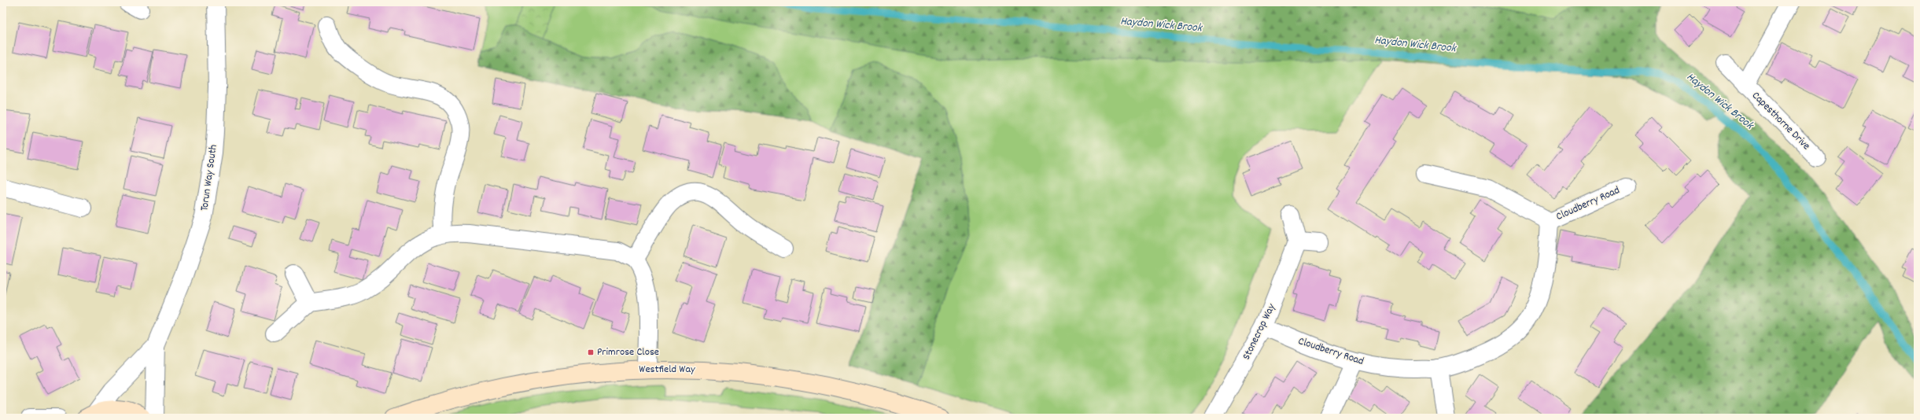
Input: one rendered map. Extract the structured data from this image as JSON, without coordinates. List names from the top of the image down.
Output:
{
  "streets": {
    "main road": ["Westfield Way"],
    "street": [
      "Capesthorne Drive",
      "Torun Way South",
      "Cloudberry Road",
      "Stonecrop Way"
    ]
  },
  "crossings": [
    ["Cloudberry Road", "Stonecrop Way"]
  ],
  "water": ["Haydon Wick Brook"],
  "places": {
    "transit": ["Primrose Close"]
  }
}
